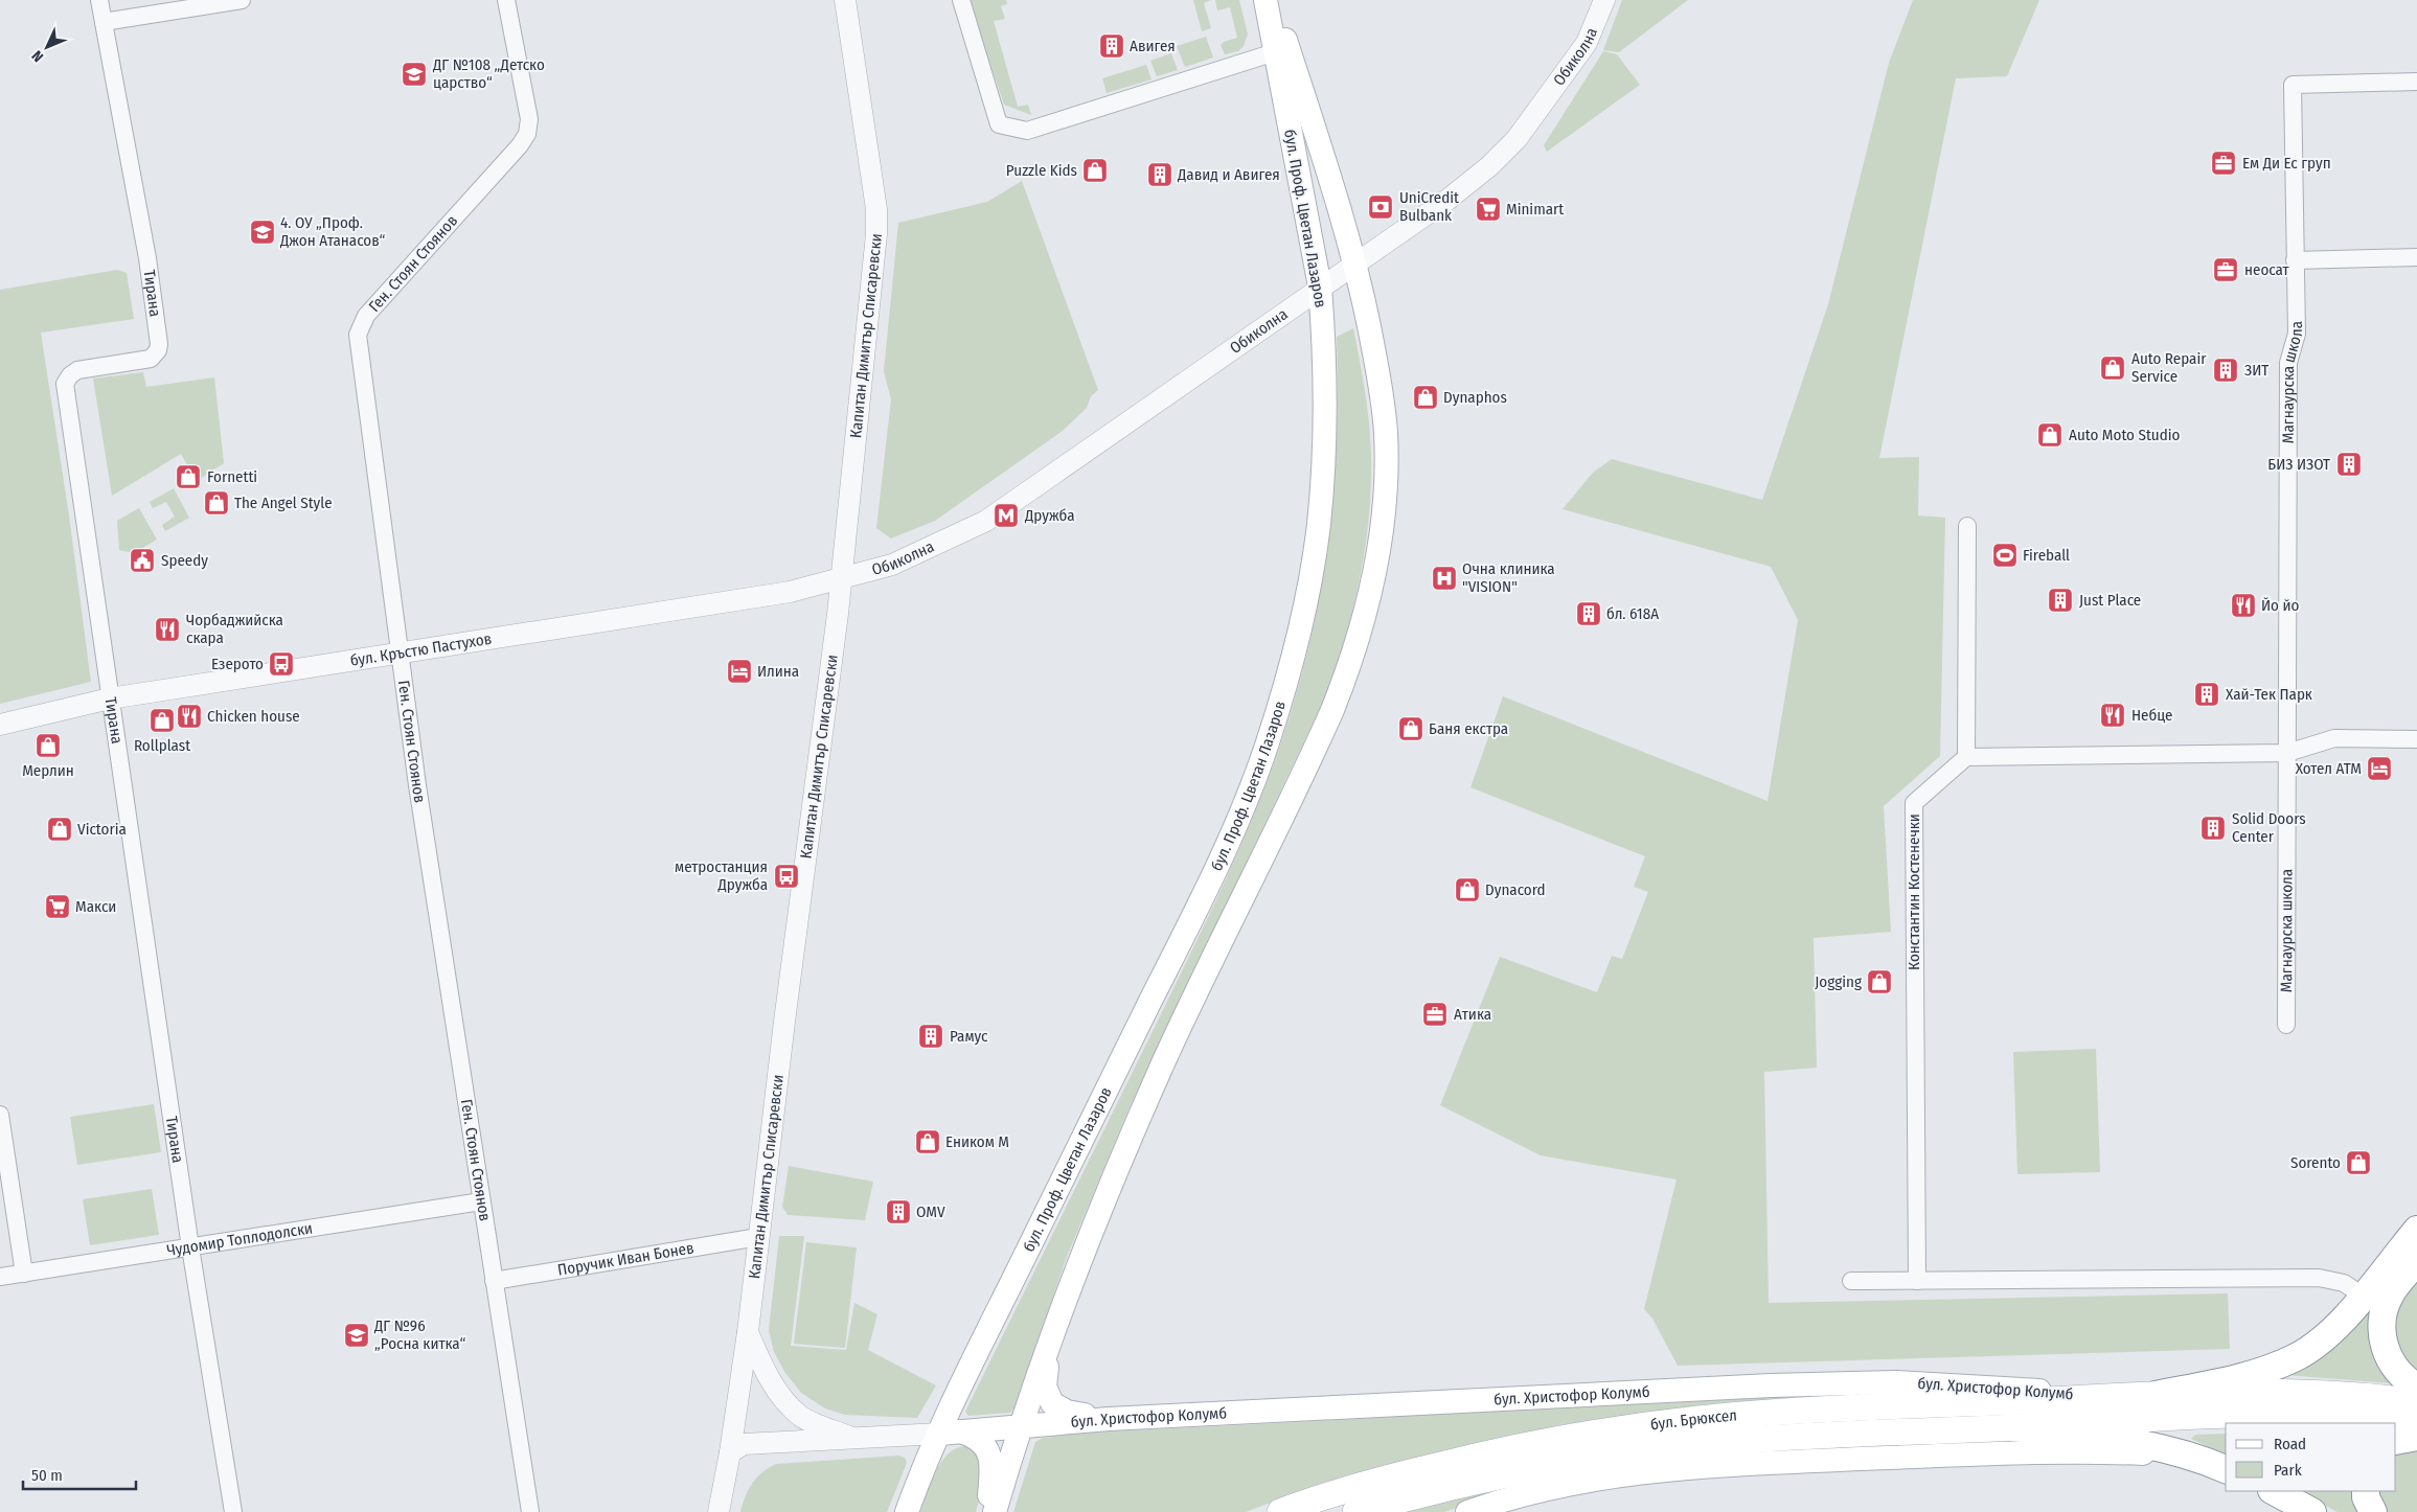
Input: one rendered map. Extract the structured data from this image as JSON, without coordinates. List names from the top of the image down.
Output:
{
  "streets": {
    "main road": ["бул. Проф. Цветан Лазаров", "бул. Христофор Колумб", "бул. Брюксел"],
    "street": [
      "Обиколна",
      "Ген. Стоян Стоянов",
      "Тирана",
      "Капитан Димитър Списаревски",
      "Магнаурска школа",
      "бул. Кръстю Пастухов",
      "Константин Костенечки",
      "Чудомир Топлодолски",
      "Поручик Иван Бонев"
    ]
  },
  "crossings": [
    ["Обиколна", "бул. Проф. Цветан Лазаров"],
    ["Обиколна", "Капитан Димитър Списаревски"],
    ["Обиколна", "бул. Кръстю Пастухов"],
    ["бул. Проф. Цветан Лазаров", "бул. Христофор Колумб"],
    ["Ген. Стоян Стоянов", "бул. Кръстю Пастухов"],
    ["Ген. Стоян Стоянов", "Чудомир Топлодолски"],
    ["Ген. Стоян Стоянов", "Поручик Иван Бонев"],
    ["Тирана", "бул. Кръстю Пастухов"],
    ["Тирана", "Чудомир Топлодолски"],
    ["Капитан Димитър Списаревски", "бул. Кръстю Пастухов"],
    ["Капитан Димитър Списаревски", "Поручик Иван Бонев"],
    ["Капитан Димитър Списаревски", "бул. Христофор Колумб"],
    ["бул. Христофор Колумб", "бул. Брюксел"]
  ],
  "places": {
    "building": [
      "Авигея",
      "Давид и Авигея",
      "ЗИТ",
      "БИЗ ИЗОТ",
      "Just Place",
      "бл. 618А",
      "Хай-Тек Парк",
      "Solid Doors Center",
      "Рамус",
      "OMV"
    ],
    "school or university": ["ДГ №108 „Детско царство“", "4. ОУ „Проф. Джон Атанасов“", "ДГ №96 „Росна китка“"],
    "office": ["Ем Ди Ес груп", "неосат", "Атика"],
    "shop": [
      "Puzzle Kids",
      "Auto Repair Service",
      "Dynaphos",
      "Auto Moto Studio",
      "Fornetti",
      "The Angel Style",
      "Rollplast",
      "Баня екстра",
      "Мерлин",
      "Victoria",
      "Dynacord",
      "Jogging",
      "Еником М",
      "Sorento"
    ],
    "bank": ["UniCredit Bulbank"],
    "supermarket": ["Minimart", "Макси"],
    "metro station": ["Дружба"],
    "sports": ["Fireball"],
    "public building": ["Speedy"],
    "hospital": ["Очна клиника \"VISION\""],
    "restaurant": [
      "Йо йо",
      "Чорбаджийска скара",
      "Небце",
      "Chicken house"
    ],
    "bus stop": ["Езерото", "метростанция Дружба"],
    "hotel": ["Илина", "Хотел АТМ"]
  },
  "legend": ["Road", "Park"],
  "scale_bar": "50 m",
  "north": "bottom left"
}
